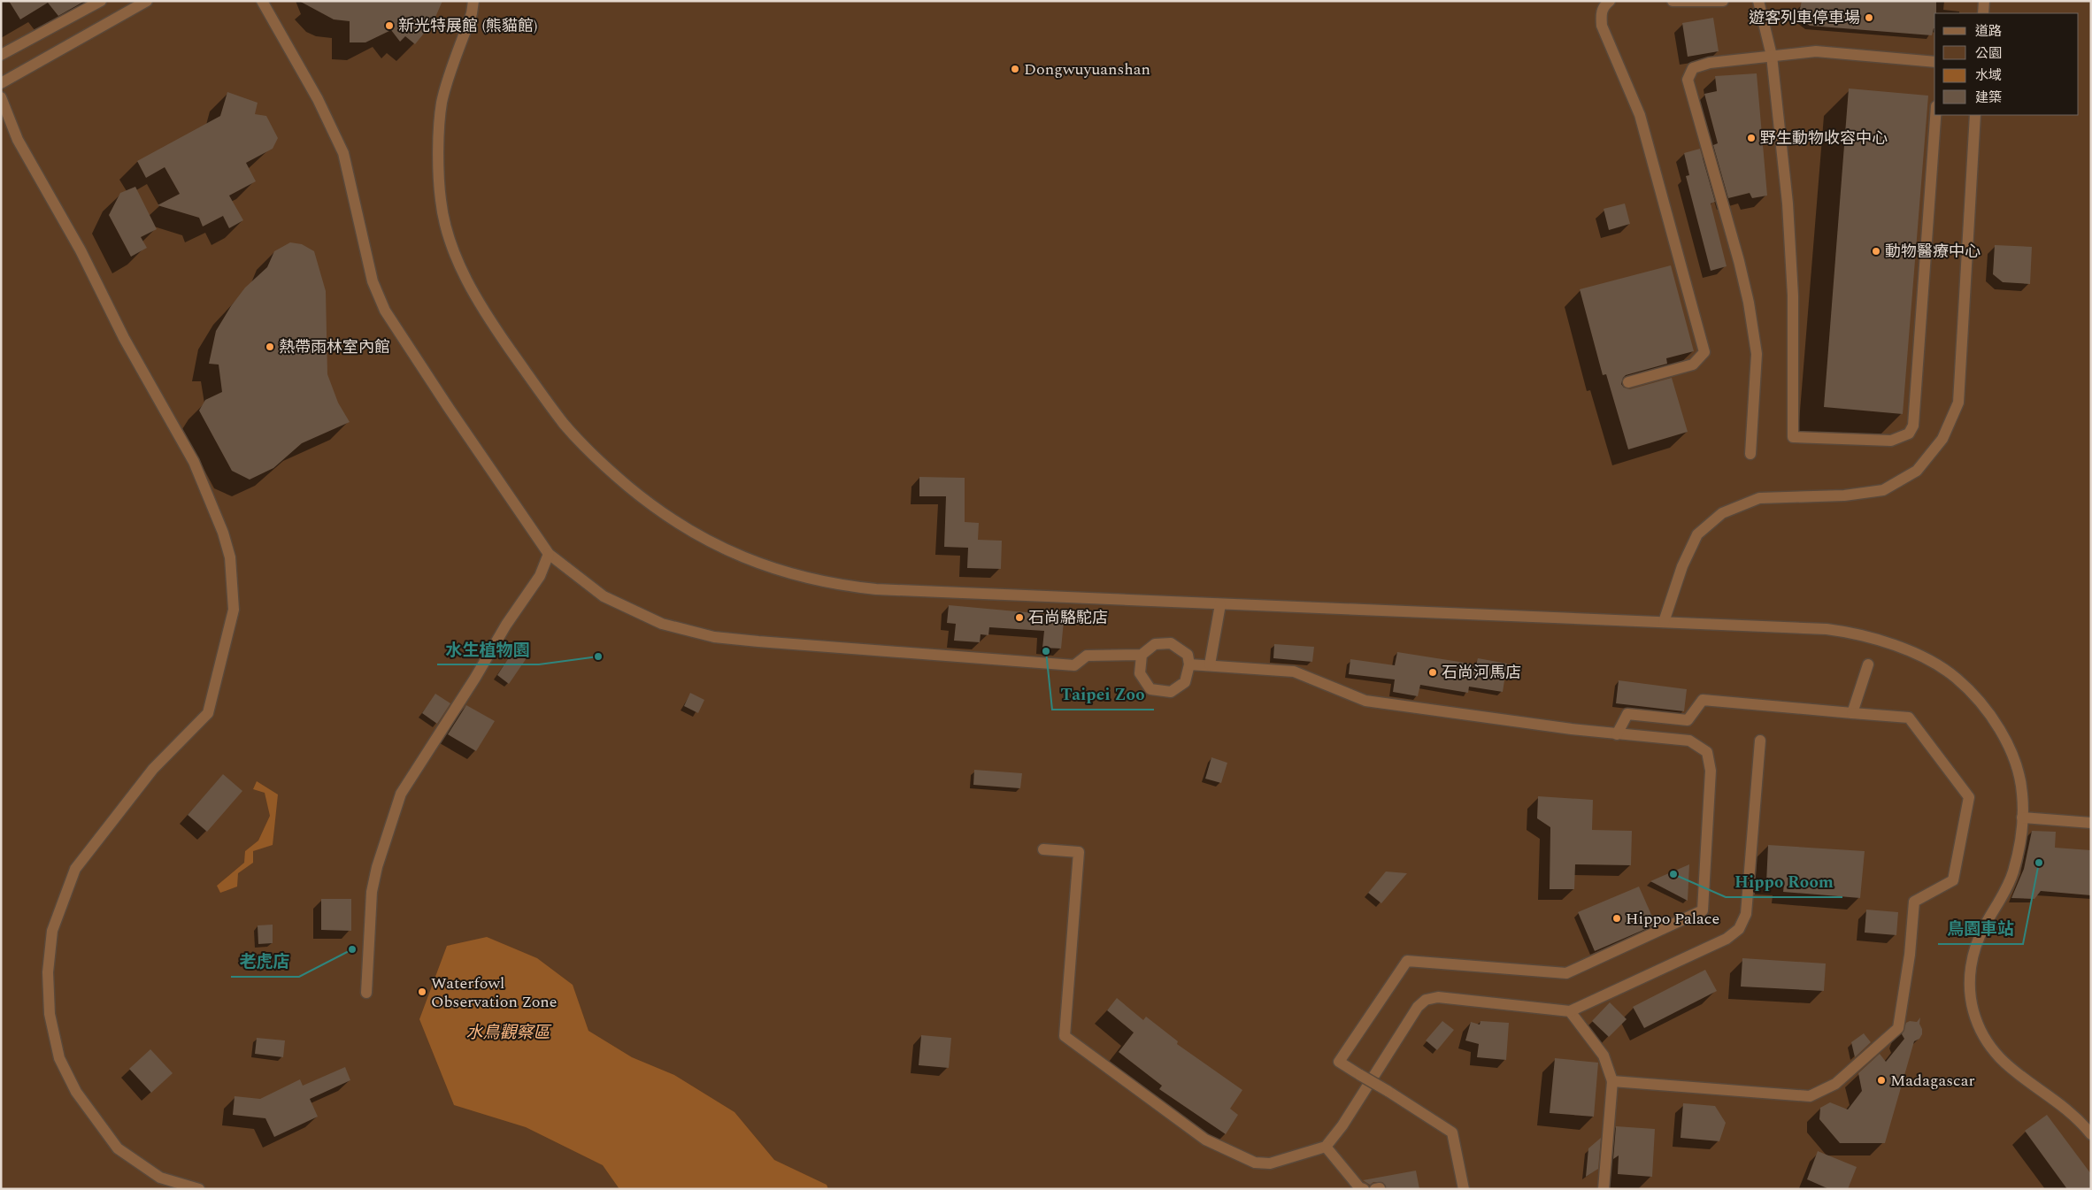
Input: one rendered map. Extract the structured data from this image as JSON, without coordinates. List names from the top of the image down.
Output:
{
  "water": ["水鳥觀察區"],
  "places": [
    "遊客列車停車場",
    "新光特展館 (熊貓館)",
    "Dongwuyuanshan",
    "野生動物收容中心",
    "動物醫療中心",
    "熱帶雨林室內館",
    "石尚駱駝店",
    "Taipei Zoo",
    "水生植物園",
    "石尚河馬店",
    "鳥園車站",
    "Hippo Room",
    "Hippo Palace",
    "老虎店",
    "Waterfowl Observation Zone",
    "Madagascar"
  ],
  "legend": [
    "道路",
    "公園",
    "水域",
    "建築"
  ]
}
